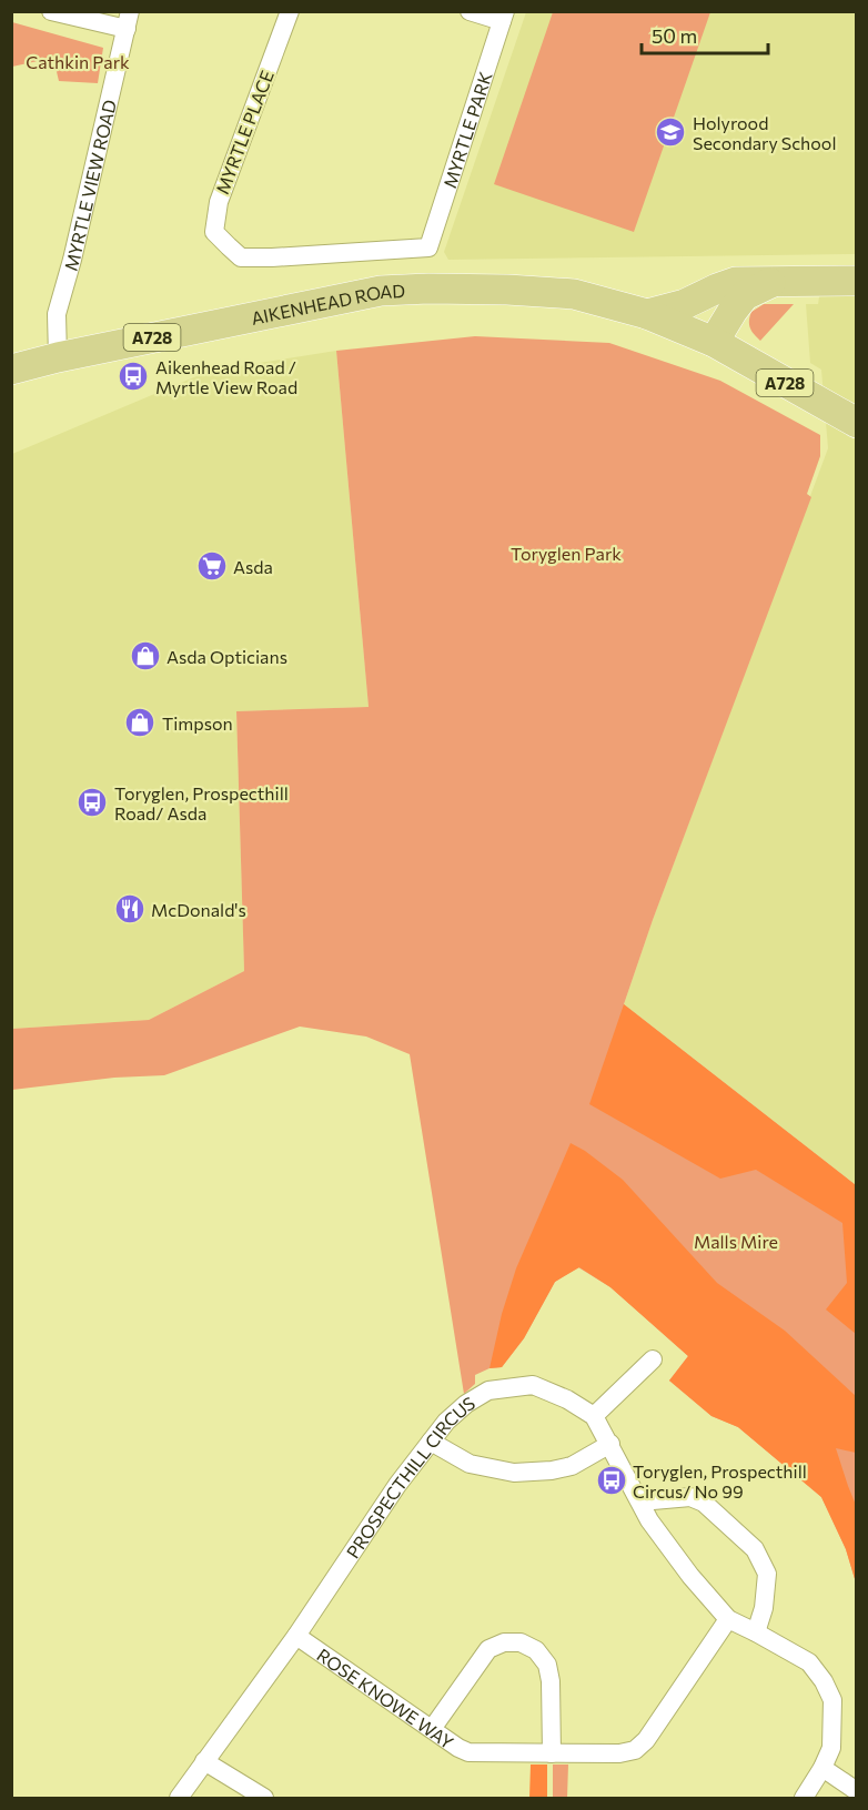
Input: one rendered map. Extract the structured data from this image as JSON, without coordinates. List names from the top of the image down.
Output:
{
  "streets": {
    "main road": ["AIKENHEAD ROAD", "A728"],
    "street": [
      "MYRTLE PARK",
      "MYRTLE PLACE",
      "MYRTLE VIEW ROAD",
      "PROSPECTHILL CIRCUS",
      "ROSE KNOWE WAY"
    ]
  },
  "crossings": [
    ["MYRTLE PARK", "MYRTLE PLACE"],
    ["MYRTLE VIEW ROAD", "AIKENHEAD ROAD"],
    ["AIKENHEAD ROAD", "A728"],
    ["PROSPECTHILL CIRCUS", "ROSE KNOWE WAY"]
  ],
  "parks": ["Cathkin Park", "Toryglen Park", "Malls Mire"],
  "places": {
    "school or university": ["Holyrood Secondary School"],
    "bus stop": ["Aikenhead Road / Myrtle View Road", "Toryglen, Prospecthill Road/ Asda", "Toryglen, Prospecthill Circus/ No 99"],
    "supermarket": ["Asda"],
    "shop": ["Asda Opticians", "Timpson"],
    "restaurant": ["McDonald's"]
  },
  "scale_bar": "50 m"
}
